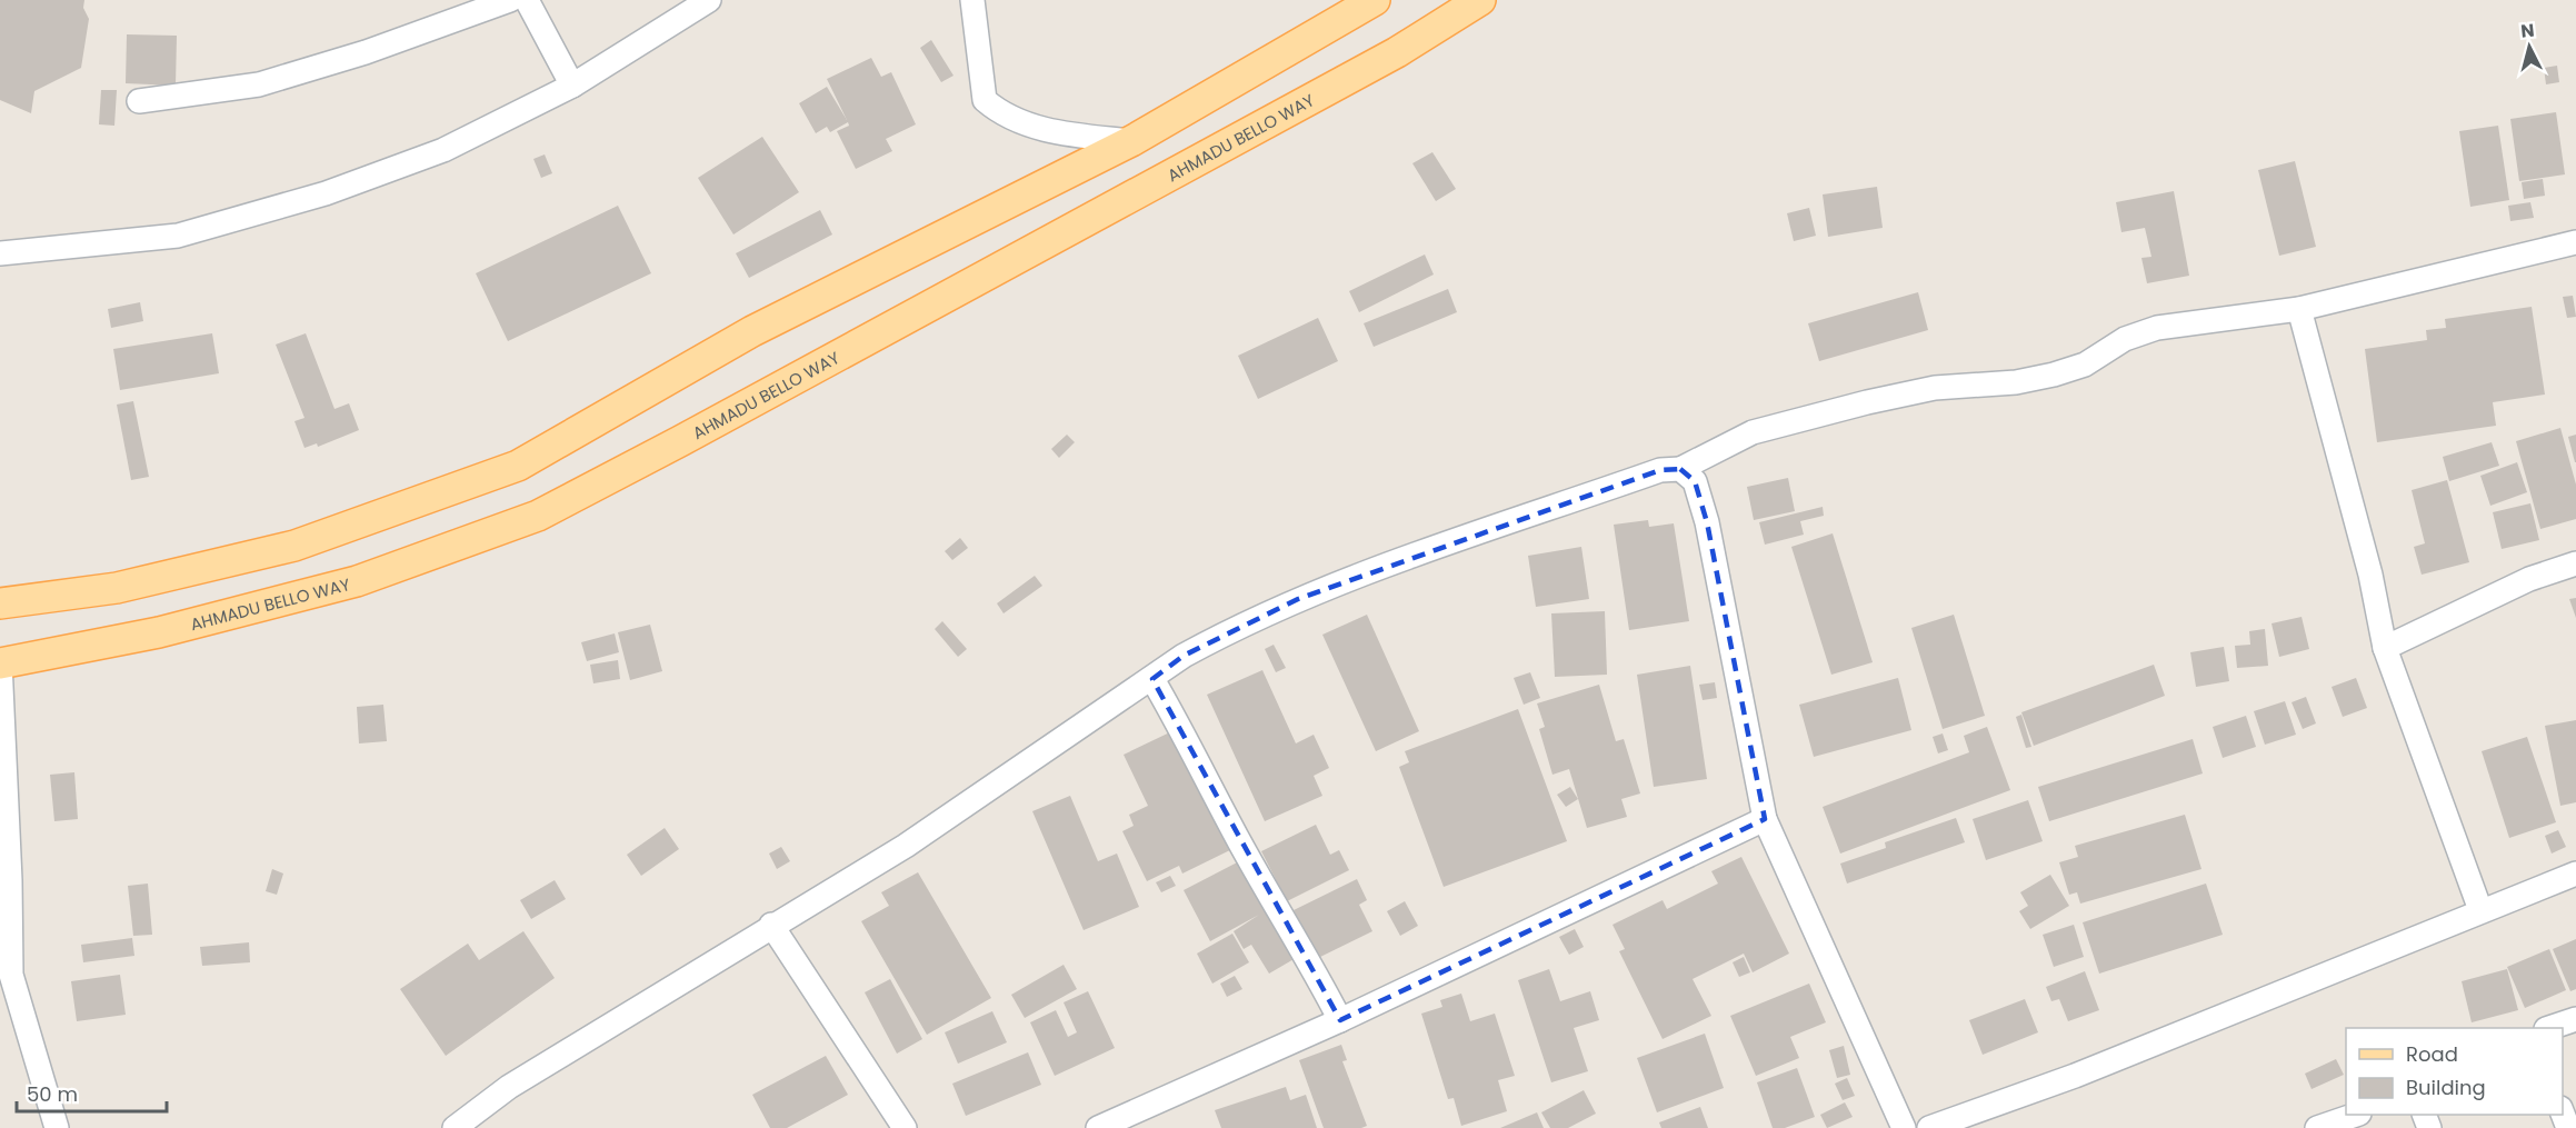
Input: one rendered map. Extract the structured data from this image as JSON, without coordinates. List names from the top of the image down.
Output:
{
  "streets": {
    "main road": ["AHMADU BELLO WAY"]
  },
  "legend": ["Road", "Building"],
  "scale_bar": "50 m",
  "north": "top"
}
